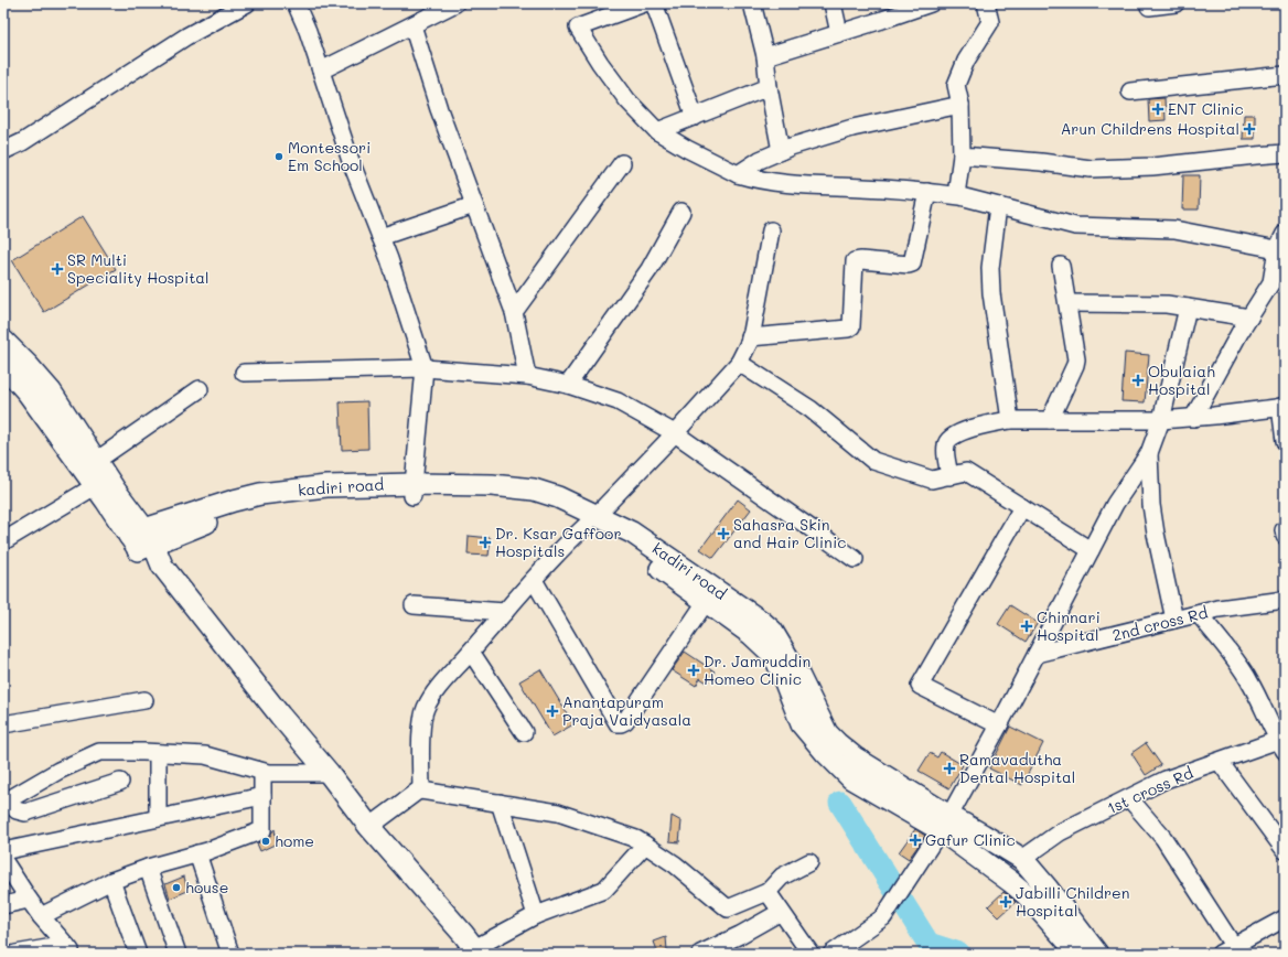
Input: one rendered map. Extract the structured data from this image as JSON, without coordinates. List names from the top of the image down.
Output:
{
  "streets": {
    "main road": ["kadiri road"],
    "street": ["2nd cross Rd", "1st cross Rd"]
  },
  "crossings": [
    ["kadiri road", "1st cross Rd"]
  ],
  "places": {
    "health": [
      "ENT Clinic",
      "Arun Childrens Hospital",
      "SR Multi Speciality Hospital",
      "Obulaiah Hospital",
      "Sahasra Skin and Hair Clinic",
      "Dr. Ksar Gaffoor Hospitals",
      "Chinnari Hospital",
      "Dr. Jamruddin Homeo Clinic",
      "Anantapuram Praja Vaidyasala",
      "Ramavadutha Dental Hospital",
      "Gafur Clinic",
      "Jabilli Children Hospital"
    ],
    "other": ["Montessori Em School", "home", "house"]
  }
}
